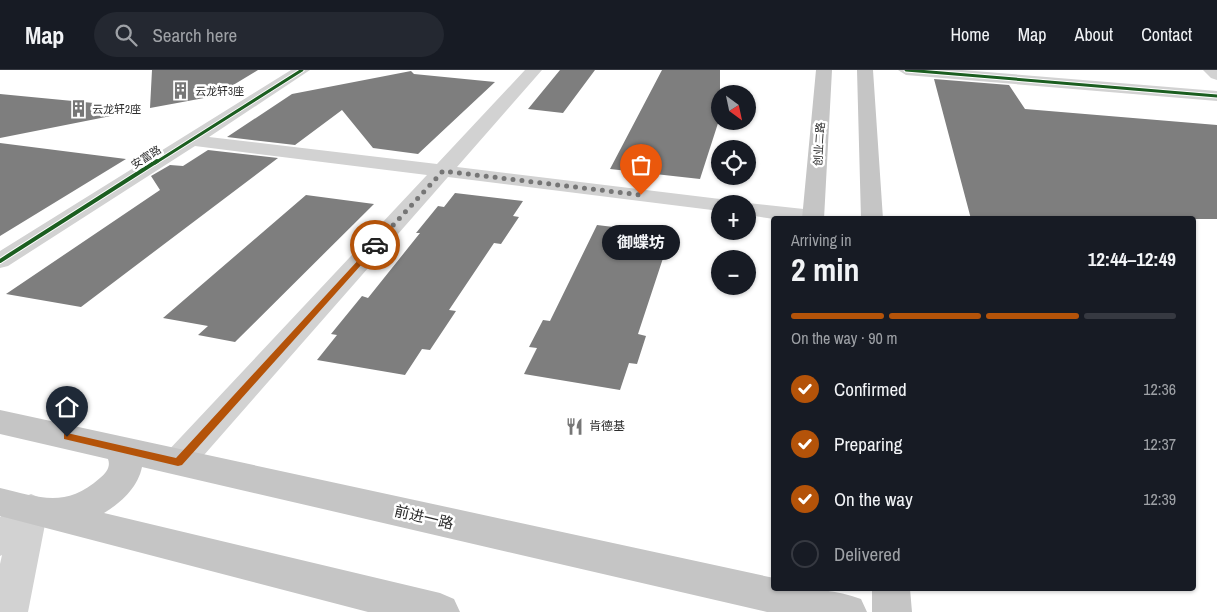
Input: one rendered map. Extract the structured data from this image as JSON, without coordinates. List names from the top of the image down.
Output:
{
  "streets": {
    "main road": ["创业二路", "前进一路"],
    "street": ["安富路"]
  },
  "places": {
    "building": ["云龙轩3座", "云龙轩2座"],
    "other": ["御蝶坊"],
    "restaurant": ["肯德基"]
  },
  "north": "bottom right",
  "page": {
    "header": "Map",
    "search": "Search here",
    "nav": [
      "Home",
      "Map",
      "About",
      "Contact"
    ],
    "map_buttons": ["+", "−"],
    "heading": ["2 min", "Arriving in", "12:44–12:49"],
    "bubble": "御蝶坊",
    "bar": "On the way · 90 m",
    "list": [
      ["Confirmed", "12:36"],
      ["Preparing", "12:37"],
      ["On the way", "12:39"],
      "Delivered"
    ]
  }
}
